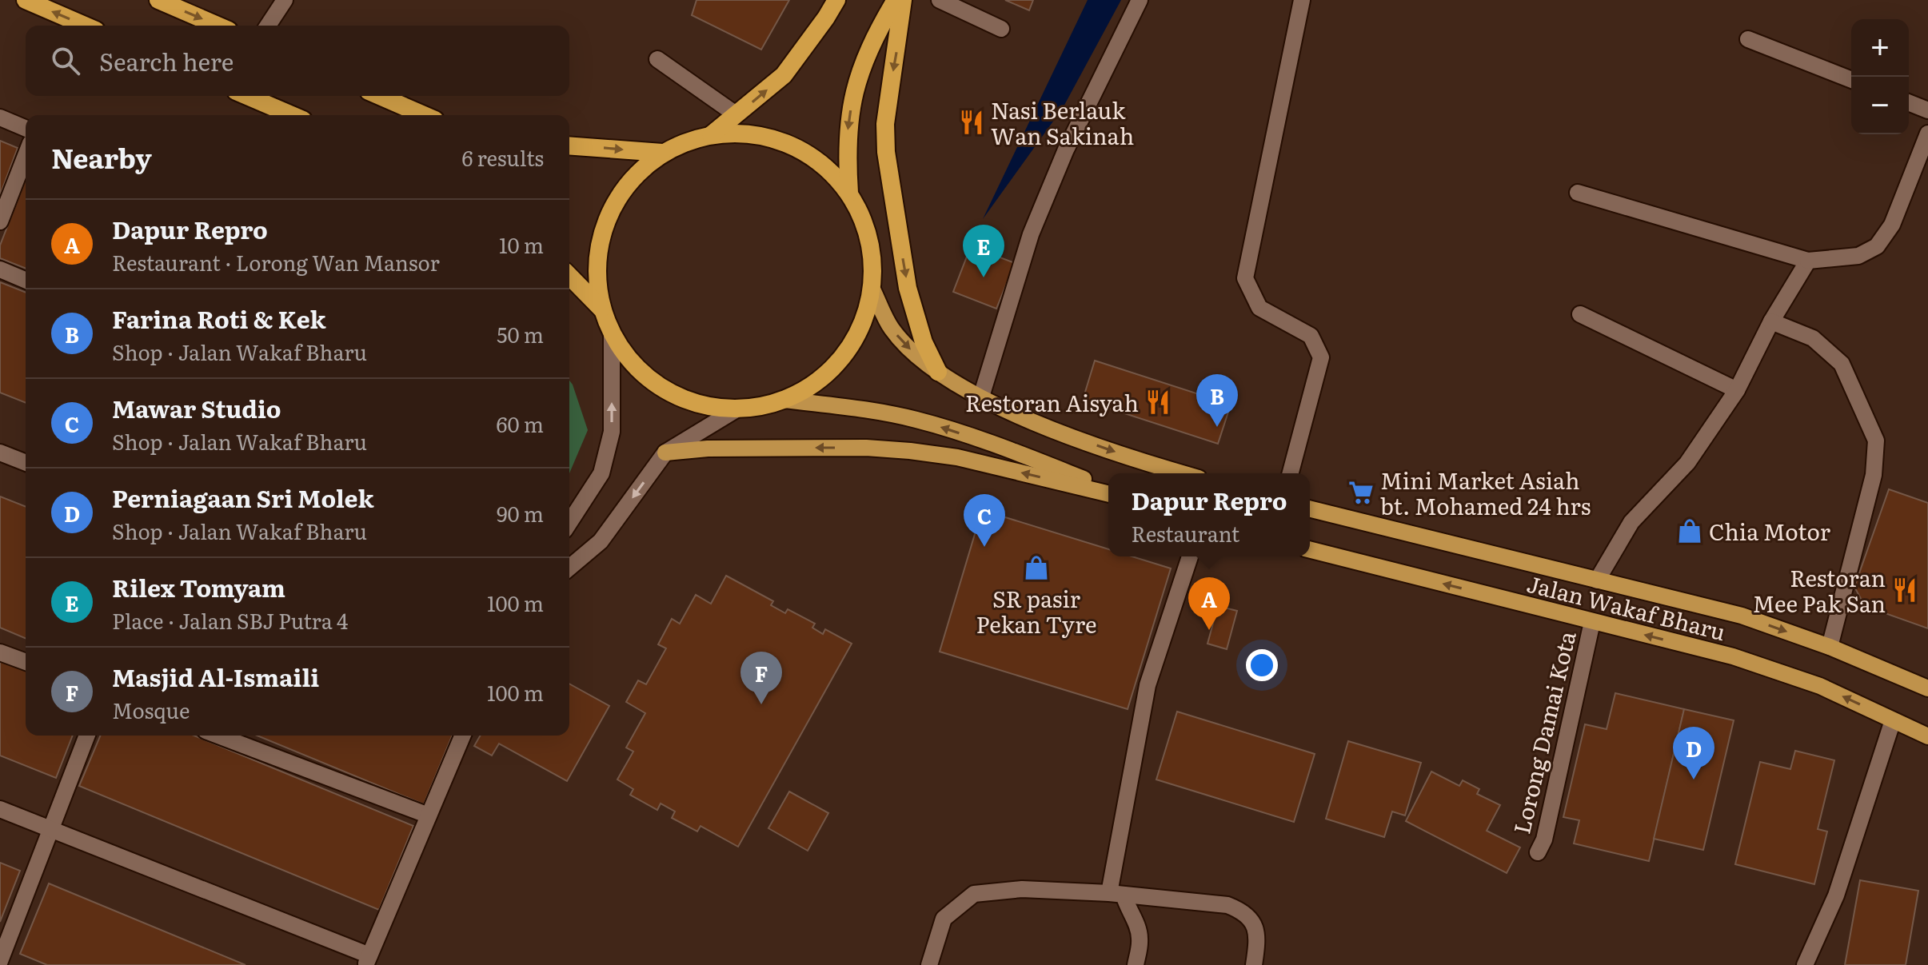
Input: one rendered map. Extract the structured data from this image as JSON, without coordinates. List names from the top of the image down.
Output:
{
  "streets": {
    "main road": ["Jalan Wakaf Bharu"],
    "street": ["Lorong Damai Kota"]
  },
  "crossings": [
    ["Jalan Wakaf Bharu", "Lorong Damai Kota"]
  ],
  "places": {
    "restaurant": ["Nasi Berlauk Wan Sakinah", "Restoran Aisyah", "Restoran Mee Pak San"],
    "supermarket": ["Mini Market Asiah bt. Mohamed 24 hrs"],
    "shop": ["Chia Motor", "SR pasir Pekan Tyre"]
  },
  "page": {
    "map_buttons": ["+", "−"],
    "search": "Search here",
    "heading": ["Nearby", "6 results"],
    "list": [
      {
        "mark": "A",
        "name": "Dapur Repro",
        "note": "Restaurant · Lorong Wan Mansor",
        "value": "10 m"
      },
      {
        "mark": "B",
        "name": "Farina Roti & Kek",
        "note": "Shop · Jalan Wakaf Bharu",
        "value": "50 m"
      },
      {
        "mark": "C",
        "name": "Mawar Studio",
        "note": "Shop · Jalan Wakaf Bharu",
        "value": "60 m"
      },
      {
        "mark": "D",
        "name": "Perniagaan Sri Molek",
        "note": "Shop · Jalan Wakaf Bharu",
        "value": "90 m"
      },
      {
        "mark": "E",
        "name": "Rilex Tomyam",
        "note": "Place · Jalan SBJ Putra 4",
        "value": "100 m"
      },
      {
        "mark": "F",
        "name": "Masjid Al-Ismaili",
        "note": "Mosque",
        "value": "100 m"
      }
    ],
    "pins": [
      "E",
      "B",
      "C",
      "A",
      "F",
      "D"
    ],
    "popup": ["Dapur Repro", "Restaurant"]
  }
}
